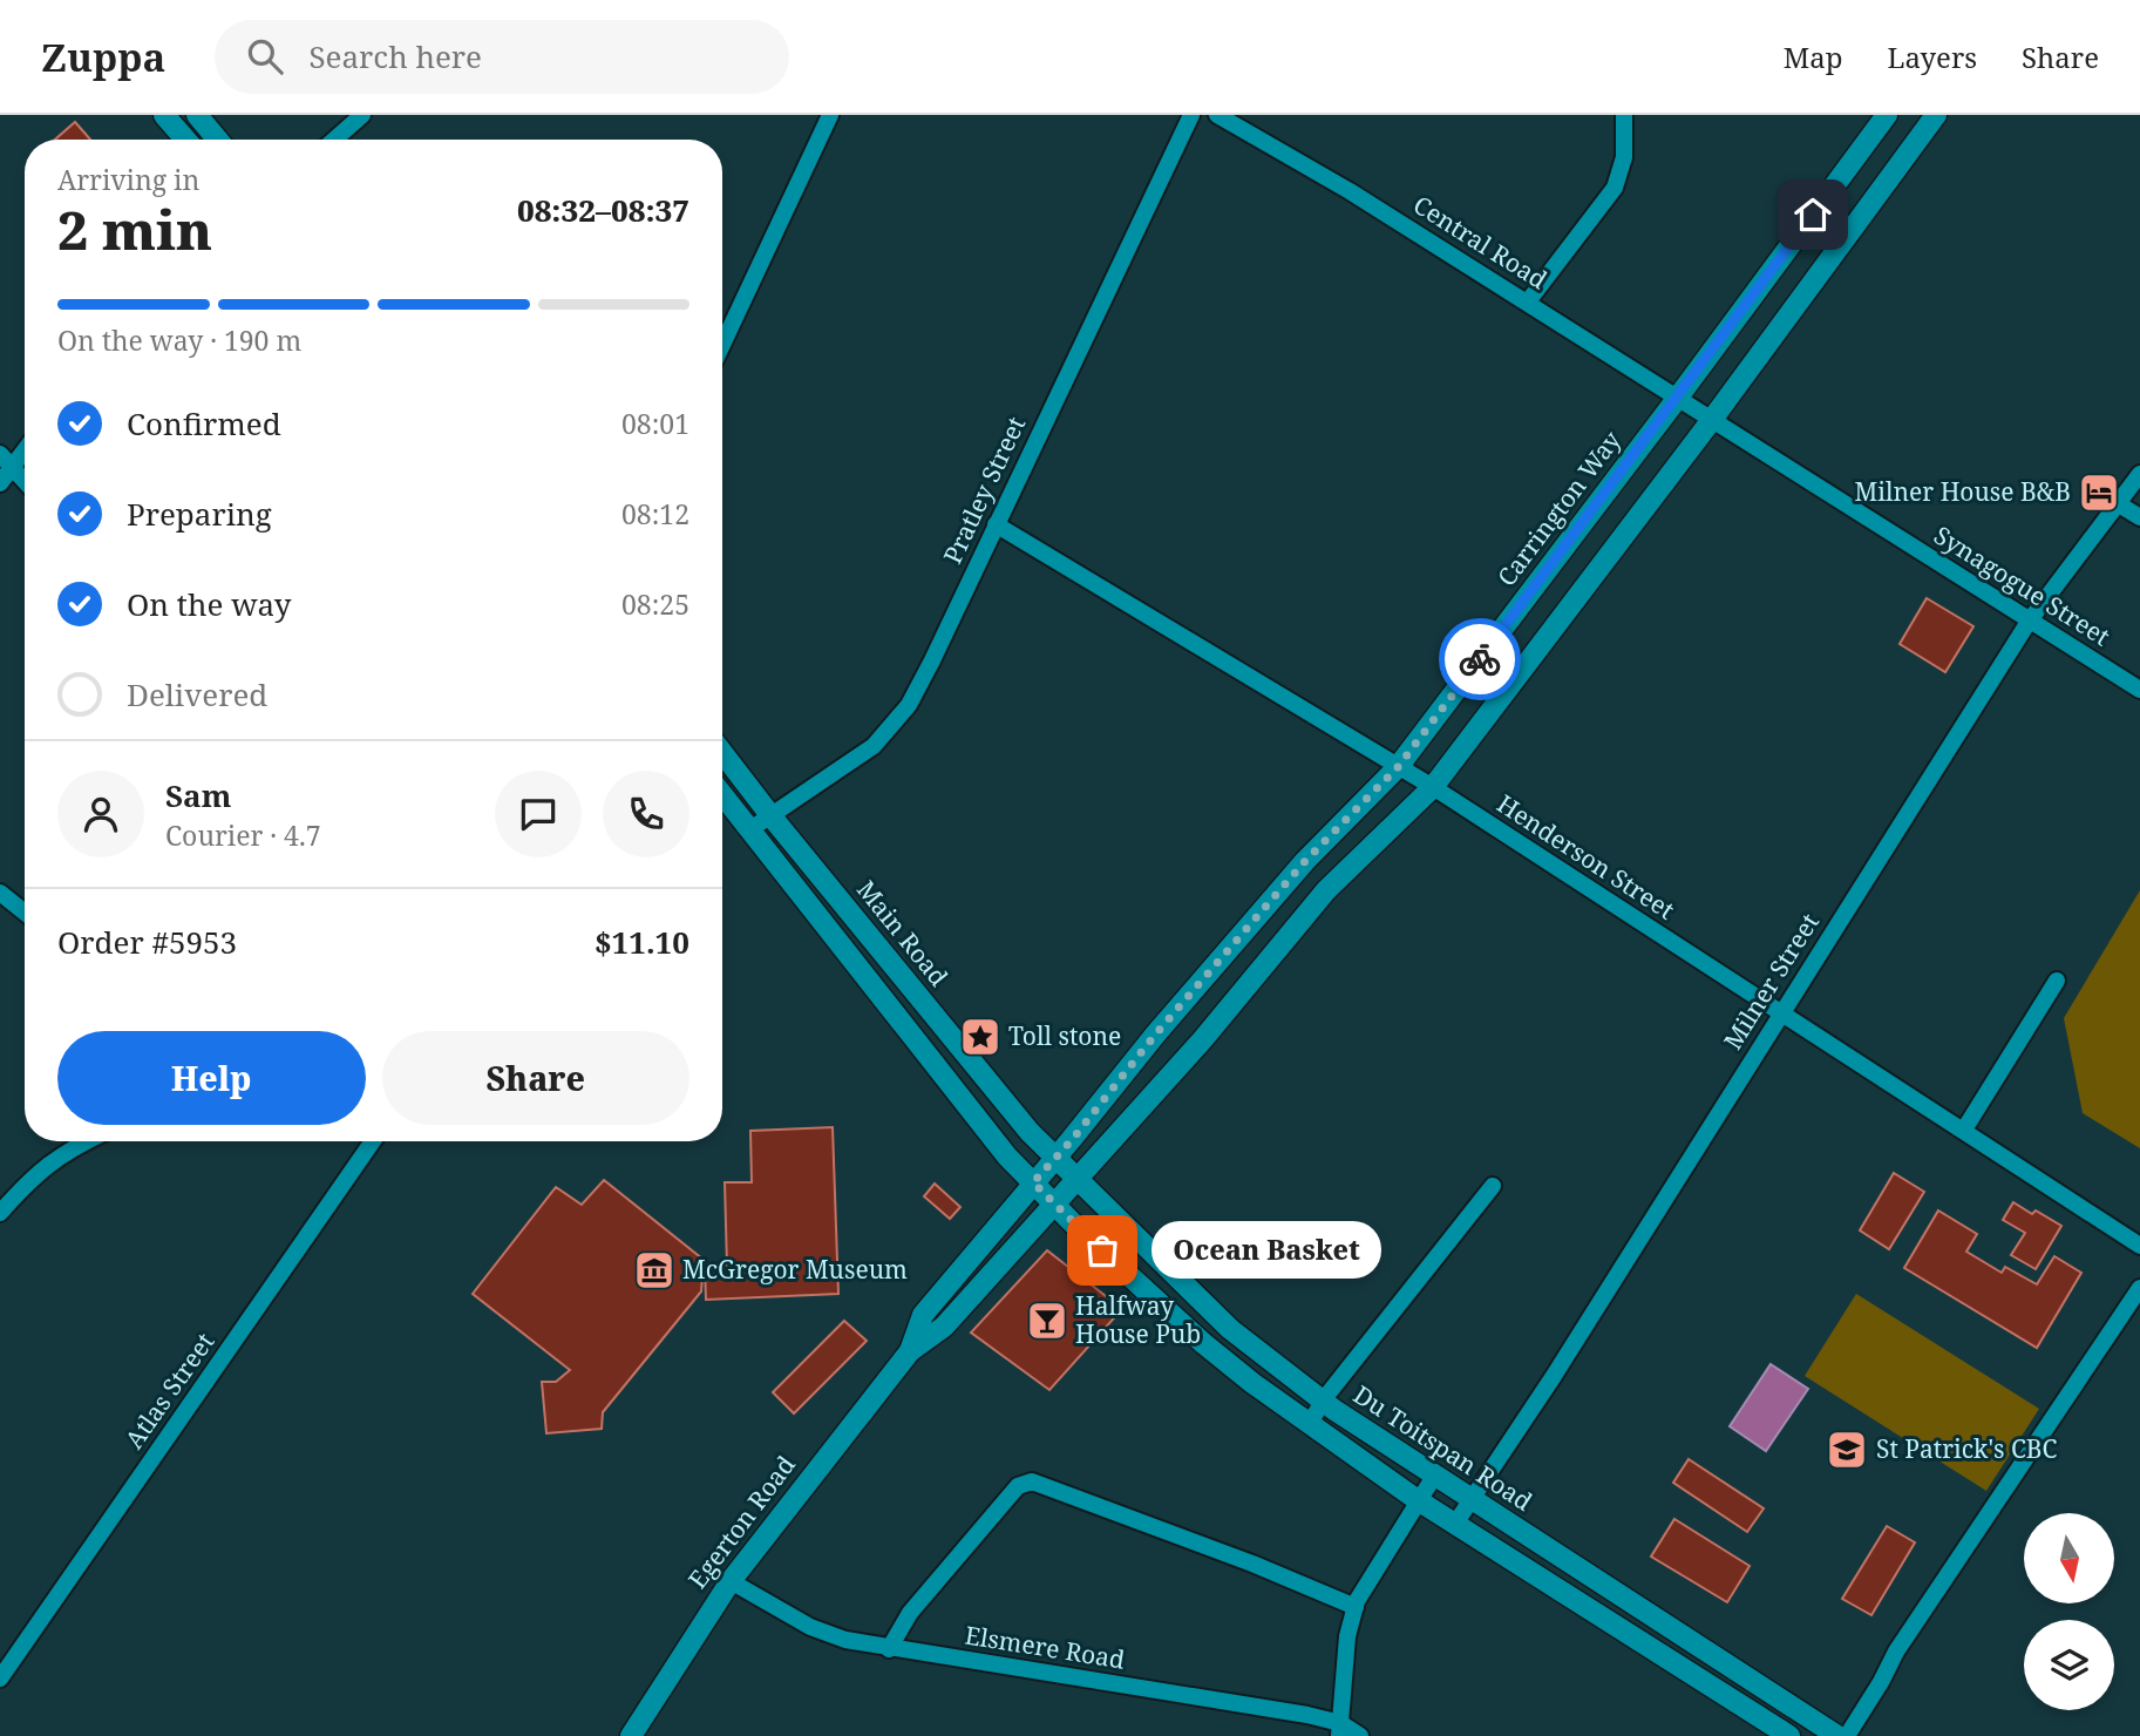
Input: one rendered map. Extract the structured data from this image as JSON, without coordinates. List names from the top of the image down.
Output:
{
  "streets": {
    "street": [
      "Central Road",
      "Pratley Street",
      "Carrington Way",
      "Synagogue Street",
      "Henderson Street",
      "Main Road",
      "Milner Street",
      "Atlas Street",
      "Du Toitspan Road",
      "Egerton Road",
      "Elsmere Road"
    ]
  },
  "crossings": [
    ["Central Road", "Carrington Way"],
    ["Central Road", "Synagogue Street"],
    ["Pratley Street", "Henderson Street"],
    ["Pratley Street", "Main Road"],
    ["Carrington Way", "Henderson Street"],
    ["Carrington Way", "Main Road"],
    ["Carrington Way", "Du Toitspan Road"],
    ["Carrington Way", "Egerton Road"],
    ["Synagogue Street", "Milner Street"],
    ["Henderson Street", "Milner Street"],
    ["Main Road", "Du Toitspan Road"],
    ["Milner Street", "Du Toitspan Road"],
    ["Egerton Road", "Elsmere Road"]
  ],
  "places": {
    "hotel": ["Milner House B&B"],
    "place": ["Toll stone"],
    "other": ["Ocean Basket"],
    "museum": ["McGregor Museum"],
    "bar": ["Halfway House Pub"],
    "school or university": ["St Patrick's CBC"]
  },
  "north": "bottom",
  "page": {
    "header": "Zuppa",
    "search": "Search here",
    "nav": ["Map", "Layers", "Share"],
    "heading": ["2 min", "Arriving in", "08:32–08:37"],
    "panel": [
      "Sam",
      "Courier · 4.7",
      "Order #5953",
      "$11.10"
    ],
    "bar": "On the way · 190 m",
    "list": [
      ["Confirmed", "08:01"],
      ["Preparing", "08:12"],
      ["On the way", "08:25"],
      "Delivered"
    ],
    "buttons": ["Help", "Share"],
    "bubble": "Ocean Basket"
  }
}
